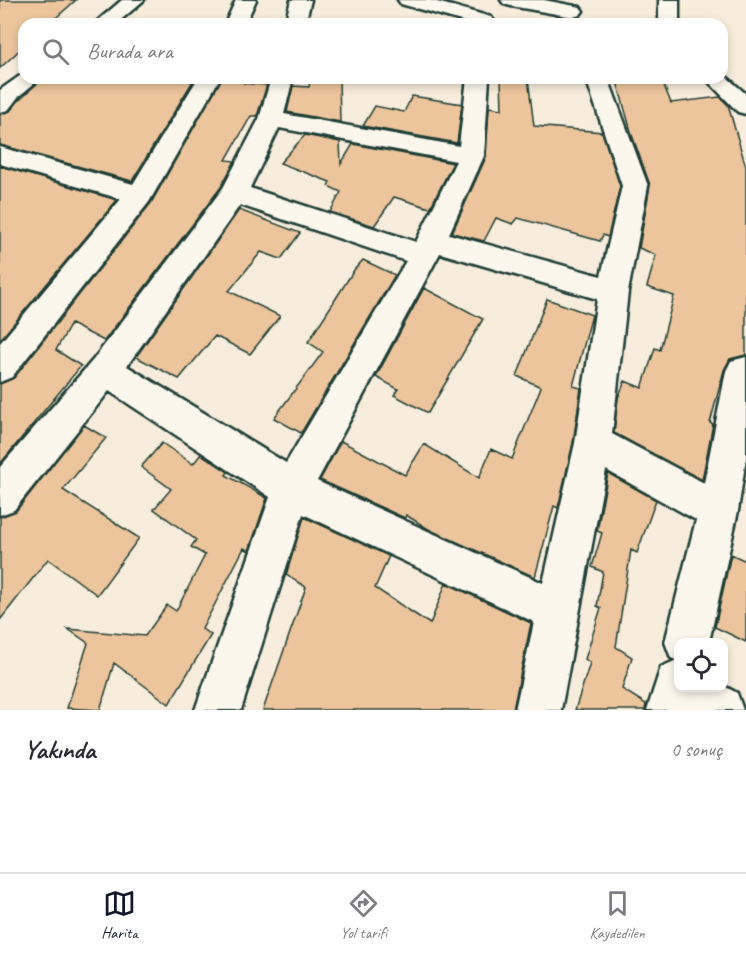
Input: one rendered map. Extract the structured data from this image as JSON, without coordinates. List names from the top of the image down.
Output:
{
  "page": {
    "search": "Burada ara",
    "heading": ["Yakında", "0 sonuç"],
    "nav": ["Harita", "Yol tarifi", "Kaydedilen"]
  }
}
